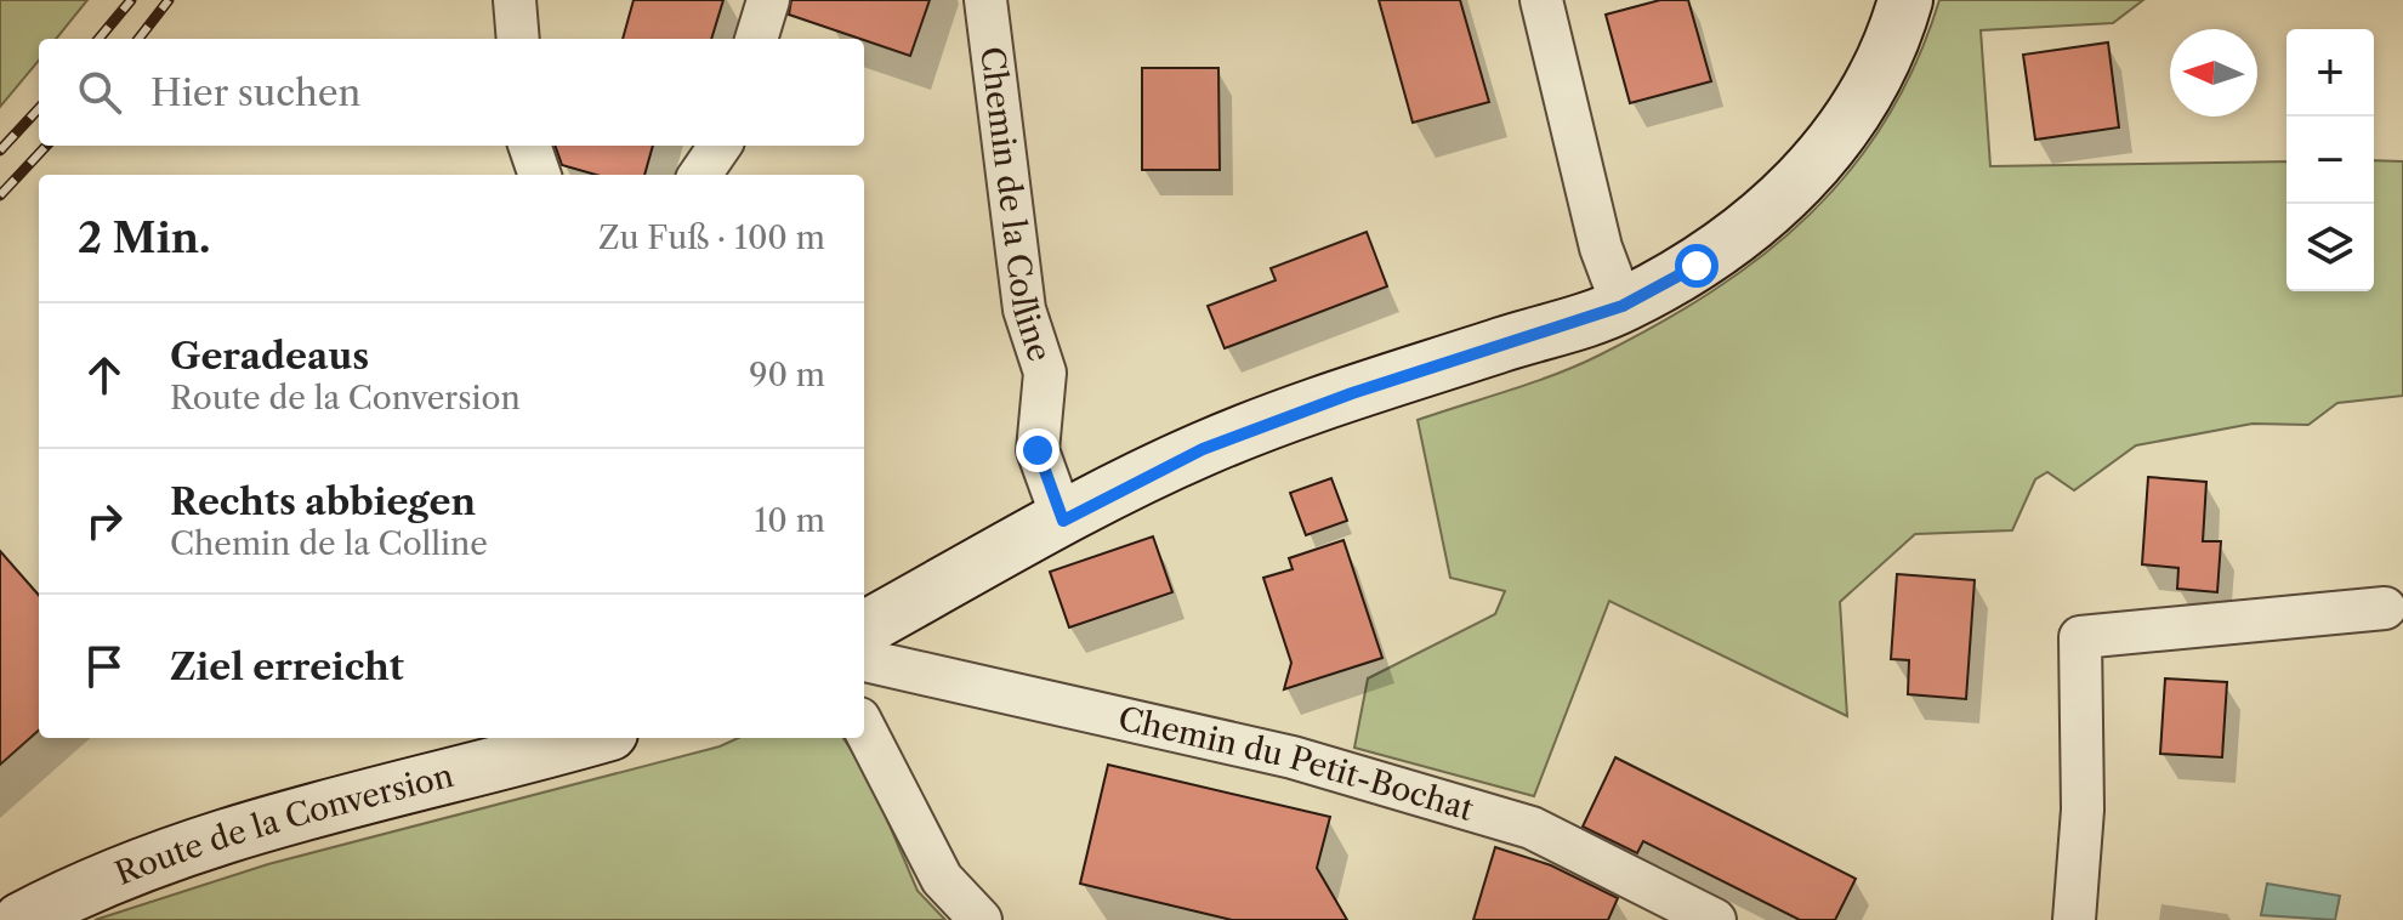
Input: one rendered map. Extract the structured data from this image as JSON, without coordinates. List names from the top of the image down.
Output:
{
  "streets": {
    "main road": ["Route de la Conversion"],
    "street": ["Chemin de la Colline", "Chemin du Petit-Bochat"]
  },
  "north": "left",
  "page": {
    "map_buttons": ["+", "−"],
    "search": "Hier suchen",
    "heading": ["2 Min.", "Zu Fuß · 100 m"],
    "list": [
      ["Geradeaus", "Route de la Conversion", "90 m"],
      ["Rechts abbiegen", "Chemin de la Colline", "10 m"],
      "Ziel erreicht"
    ]
  }
}
